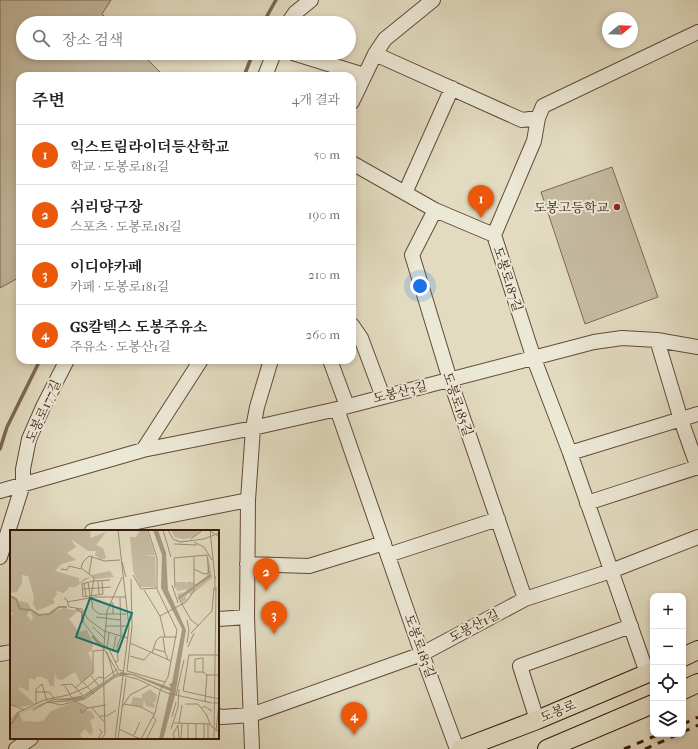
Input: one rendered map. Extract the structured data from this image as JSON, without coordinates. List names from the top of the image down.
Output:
{
  "streets": {
    "main road": ["도봉로"],
    "street": [
      "도봉로187길",
      "도봉산3길",
      "도봉로185길",
      "도봉로177길",
      "도봉산1길",
      "도봉로183길"
    ]
  },
  "crossings": [
    ["도봉로187길", "도봉산3길"],
    ["도봉로187길", "도봉산1길"],
    ["도봉로187길", "도봉로"],
    ["도봉산3길", "도봉로185길"],
    ["도봉산3길", "도봉로177길"],
    ["도봉산3길", "도봉로183길"],
    ["도봉로185길", "도봉산1길"],
    ["도봉산1길", "도봉로183길"]
  ],
  "places": ["도봉고등학교"],
  "north": "right",
  "page": {
    "search": "장소 검색",
    "heading": ["주변", "4개 결과"],
    "list": [
      {
        "mark": "1",
        "name": "익스트림라이더등산학교",
        "note": "학교 · 도봉로181길",
        "value": "50 m"
      },
      {
        "mark": "2",
        "name": "쉬리당구장",
        "note": "스포츠 · 도봉로181길",
        "value": "190 m"
      },
      {
        "mark": "3",
        "name": "이디야카페",
        "note": "카페 · 도봉로181길",
        "value": "210 m"
      },
      {
        "mark": "4",
        "name": "GS칼텍스 도봉주유소",
        "note": "주유소 · 도봉산1길",
        "value": "260 m"
      }
    ],
    "pins": [
      "1",
      "2",
      "3",
      "4"
    ],
    "map_buttons": ["+", "−"]
  }
}
